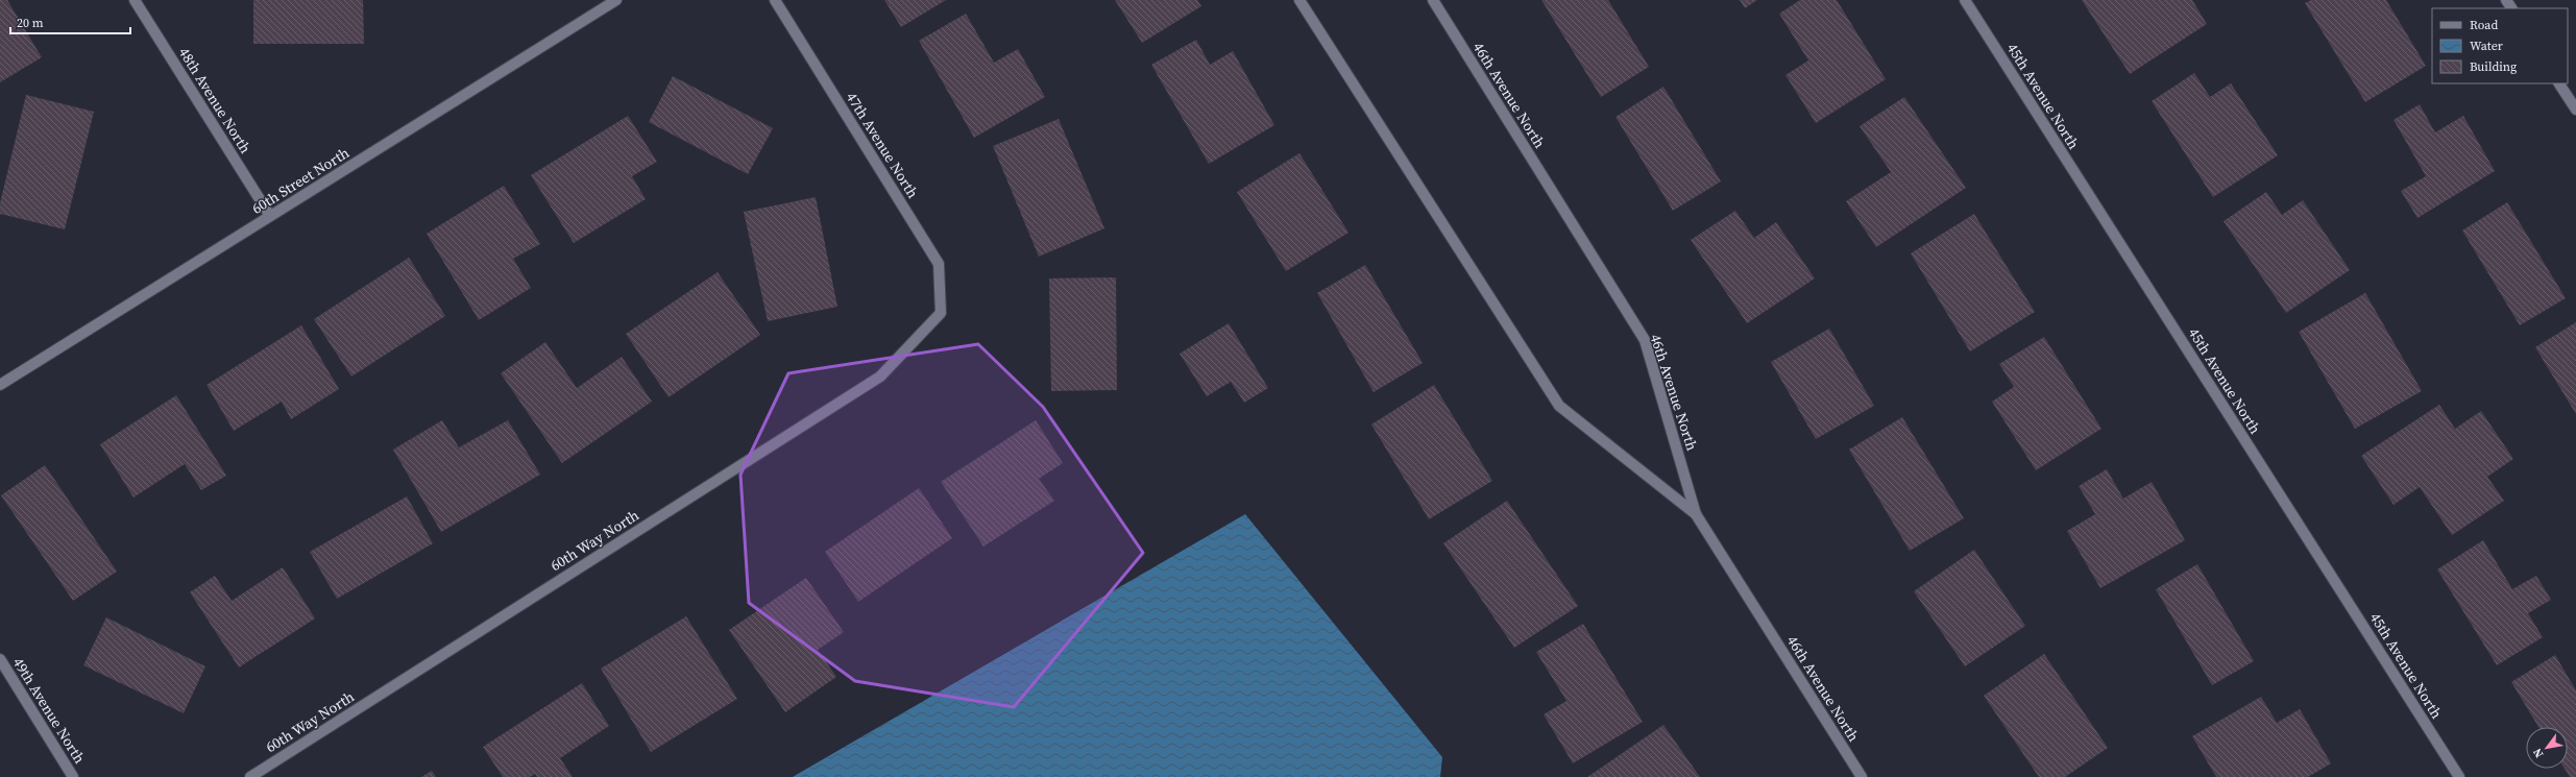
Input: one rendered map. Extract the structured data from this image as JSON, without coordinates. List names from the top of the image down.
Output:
{
  "streets": {
    "street": [
      "46th Avenue North",
      "45th Avenue North",
      "48th Avenue North",
      "47th Avenue North",
      "60th Street North",
      "60th Way North",
      "49th Avenue North"
    ]
  },
  "crossings": [
    ["48th Avenue North", "60th Street North"],
    ["47th Avenue North", "60th Way North"]
  ],
  "legend": ["Road", "Water", "Building"],
  "scale_bar": "20 m",
  "north": "bottom left"
}
